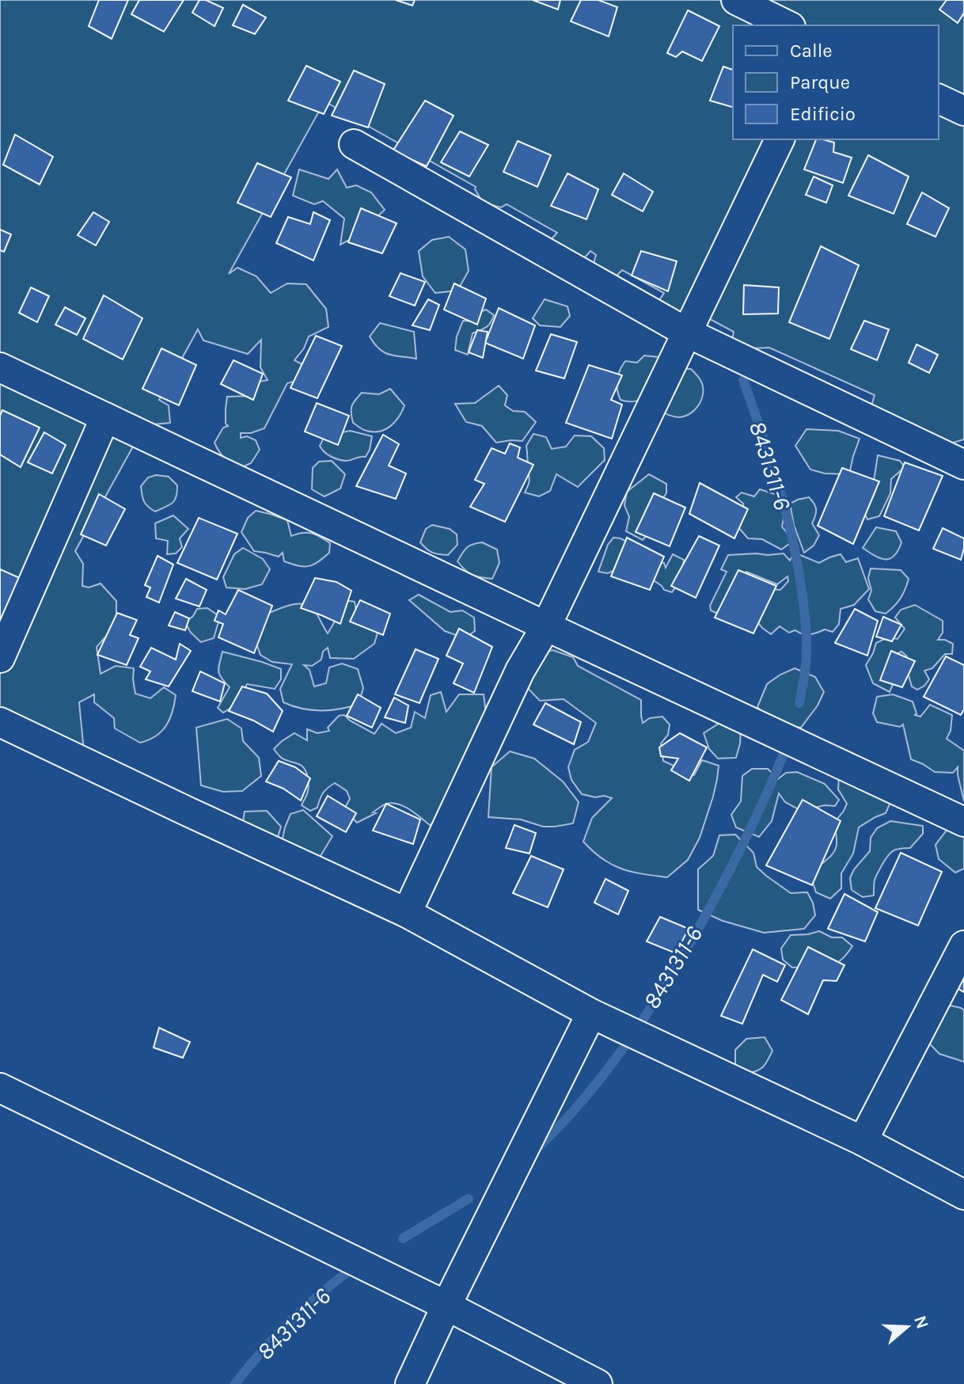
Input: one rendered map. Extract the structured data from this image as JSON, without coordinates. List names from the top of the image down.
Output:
{
  "water": ["8431311-6"],
  "legend": ["Calle", "Parque", "Edificio"],
  "north": "right"
}
